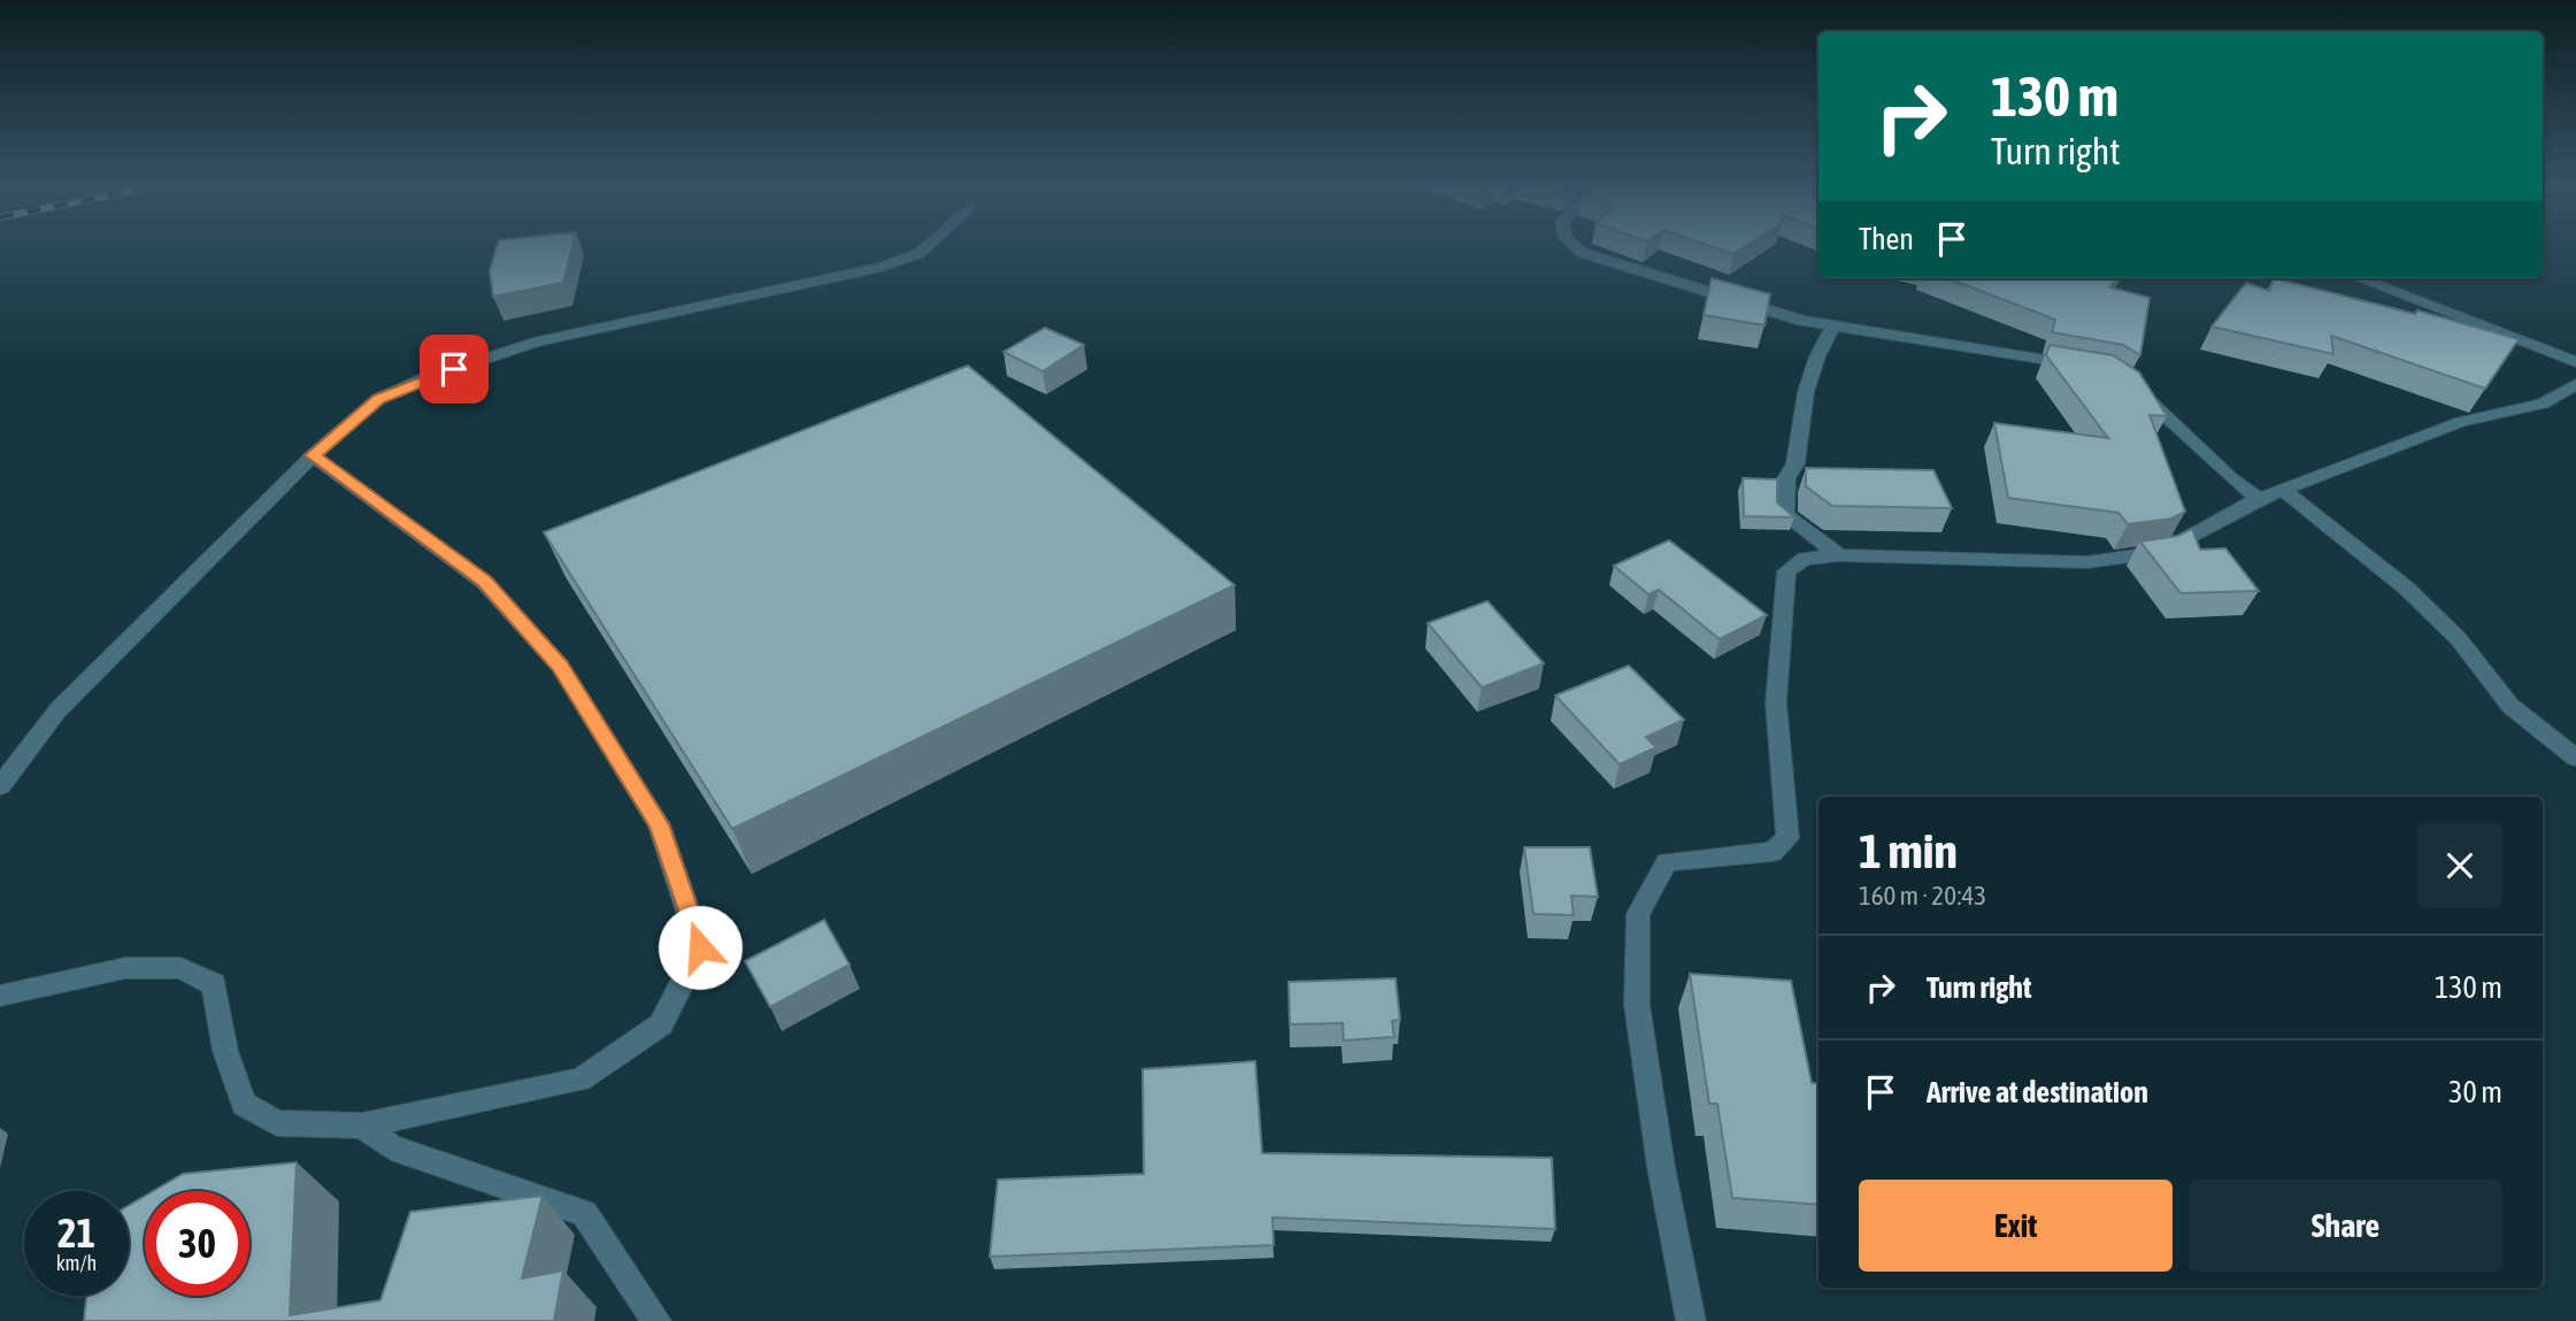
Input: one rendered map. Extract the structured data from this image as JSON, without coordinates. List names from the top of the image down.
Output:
{
  "page": {
    "turn": ["130 m", "Turn right"],
    "then": "Then",
    "heading": ["1 min", "160 m · 20:43"],
    "list": [
      {
        "name": "Turn right",
        "value": "130 m"
      },
      {
        "name": "Arrive at destination",
        "value": "30 m"
      }
    ],
    "buttons": ["Exit", "Share"],
    "speed": "21 km/h",
    "limit": "30"
  }
}
